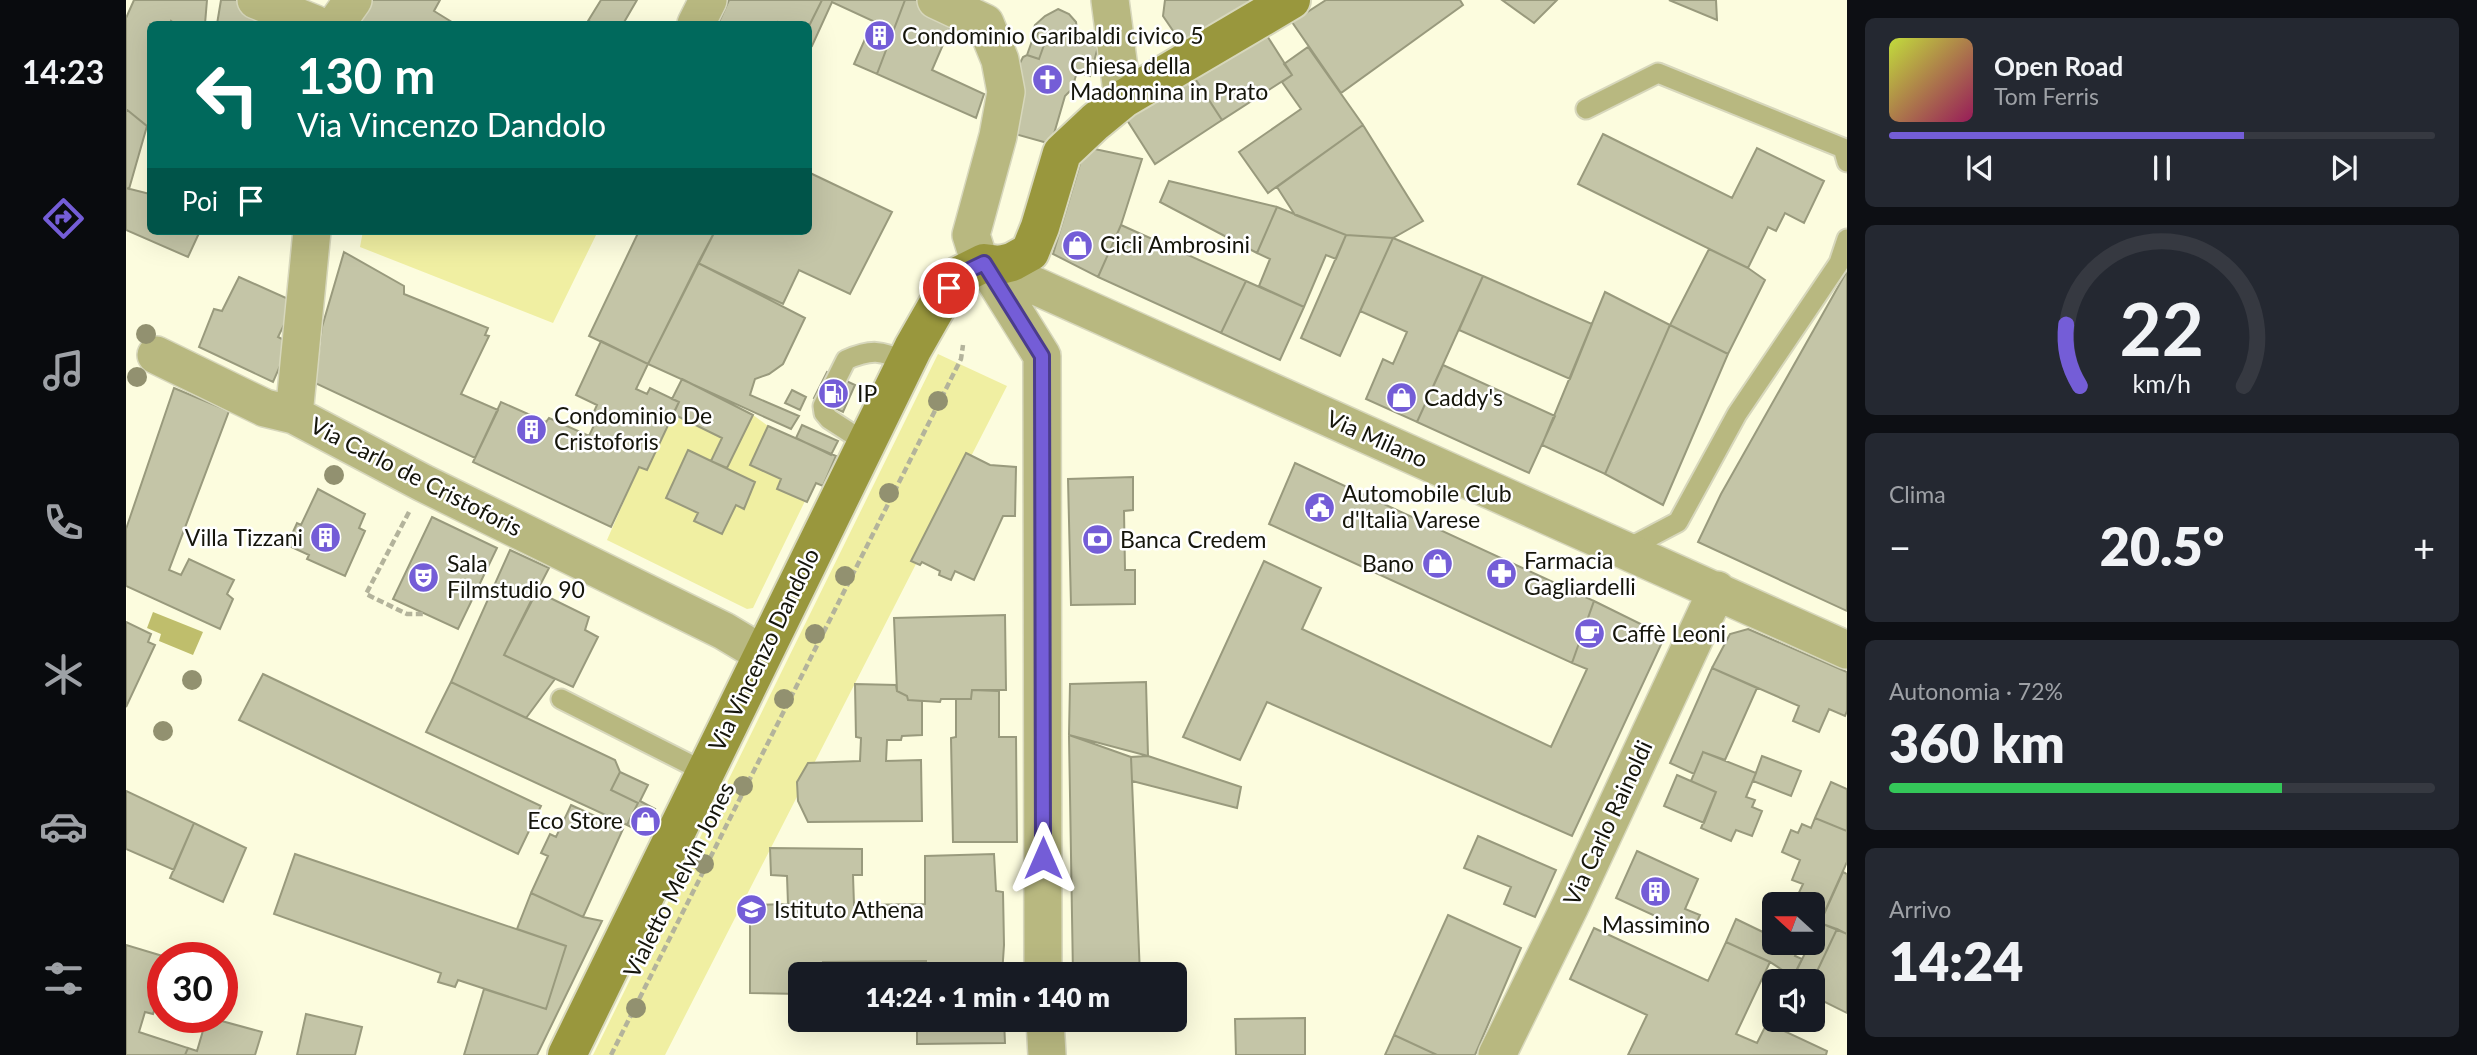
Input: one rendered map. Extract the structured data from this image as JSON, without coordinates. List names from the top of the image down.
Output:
{
  "streets": {
    "street": [
      "Via Milano",
      "Via Carlo de Cristoforis",
      "Via Vincenzo Dandolo",
      "Via Carlo Rainoldi"
    ],
    "path": ["Vialetto Melvin Jones"]
  },
  "crossings": [
    ["Via Milano", "Via Vincenzo Dandolo"],
    ["Via Milano", "Via Carlo Rainoldi"],
    ["Via Carlo de Cristoforis", "Via Vincenzo Dandolo"]
  ],
  "places": {
    "building": [
      "Condominio Garibaldi civico 5",
      "Condominio De Cristoforis",
      "Villa Tizzani",
      "Massimino"
    ],
    "church": ["Chiesa della Madonnina in Prato"],
    "shop": [
      "Cicli Ambrosini",
      "Caddy's",
      "Bano",
      "Eco Store"
    ],
    "fuel station": ["IP"],
    "public building": ["Automobile Club d'Italia Varese"],
    "bank": ["Banca Credem"],
    "pharmacy": ["Farmacia Gagliardelli"],
    "theatre": ["Sala Filmstudio 90"],
    "cafe": ["Caffè Leoni"],
    "school or university": ["Istituto Athena"]
  },
  "north": "left",
  "page": {
    "tabs": "14:23",
    "turn": ["130 m", "Via Vincenzo Dandolo"],
    "song": ["Open Road", "Tom Ferris"],
    "then": "Poi",
    "tile": [
      "Clima",
      ["Autonomia · 72%", "360 km"],
      ["Arrivo", "14:24"]
    ],
    "heat": ["−", "20.5°", "+"],
    "limit": "30",
    "trip": "14:24 · 1 min · 140 m",
    "gauge": ["22", "km/h"]
  }
}
